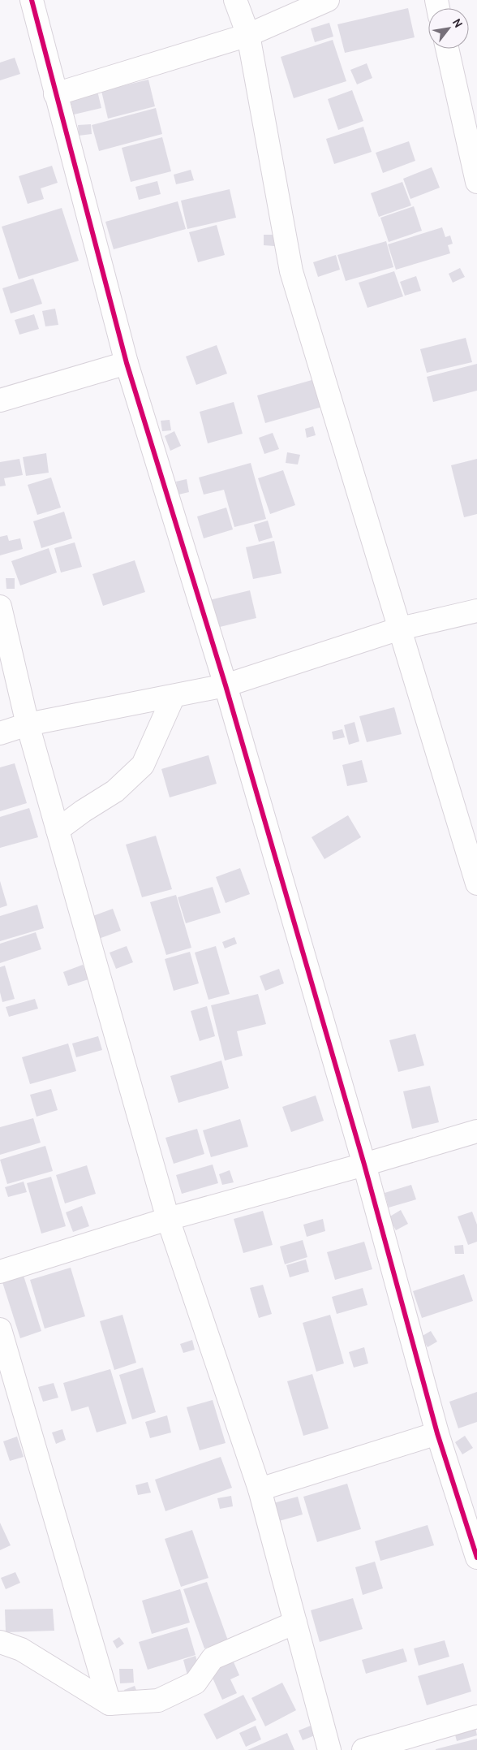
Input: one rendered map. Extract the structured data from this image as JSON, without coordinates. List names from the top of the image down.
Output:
{
  "north": "top right"
}
